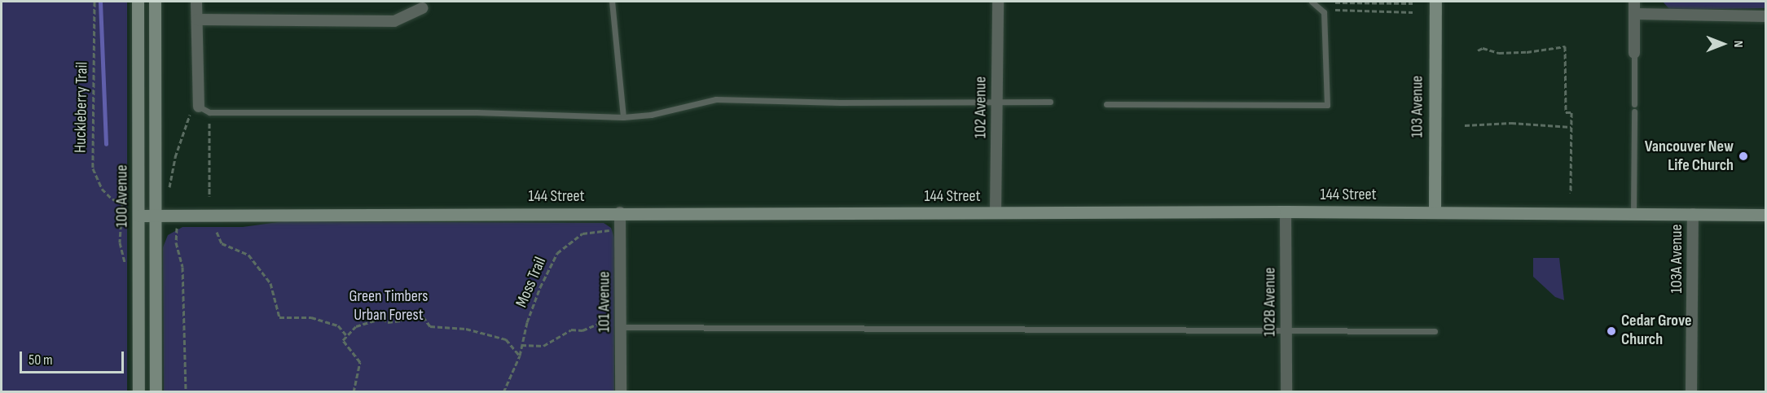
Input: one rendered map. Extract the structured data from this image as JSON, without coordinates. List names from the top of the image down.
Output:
{
  "streets": {
    "main road": ["103 Avenue", "144 Street", "100 Avenue"],
    "street": [
      "102 Avenue",
      "103A Avenue",
      "101 Avenue",
      "102B Avenue"
    ],
    "path": ["Huckleberry Trail", "Moss Trail"]
  },
  "crossings": [
    ["103 Avenue", "144 Street"],
    ["102 Avenue", "144 Street"],
    ["144 Street", "100 Avenue"],
    ["144 Street", "103A Avenue"],
    ["144 Street", "101 Avenue"],
    ["144 Street", "102B Avenue"]
  ],
  "parks": ["Green Timbers Urban Forest"],
  "places": ["Vancouver New Life Church", "Cedar Grove Church"],
  "scale_bar": "50 m",
  "north": "right"
}
